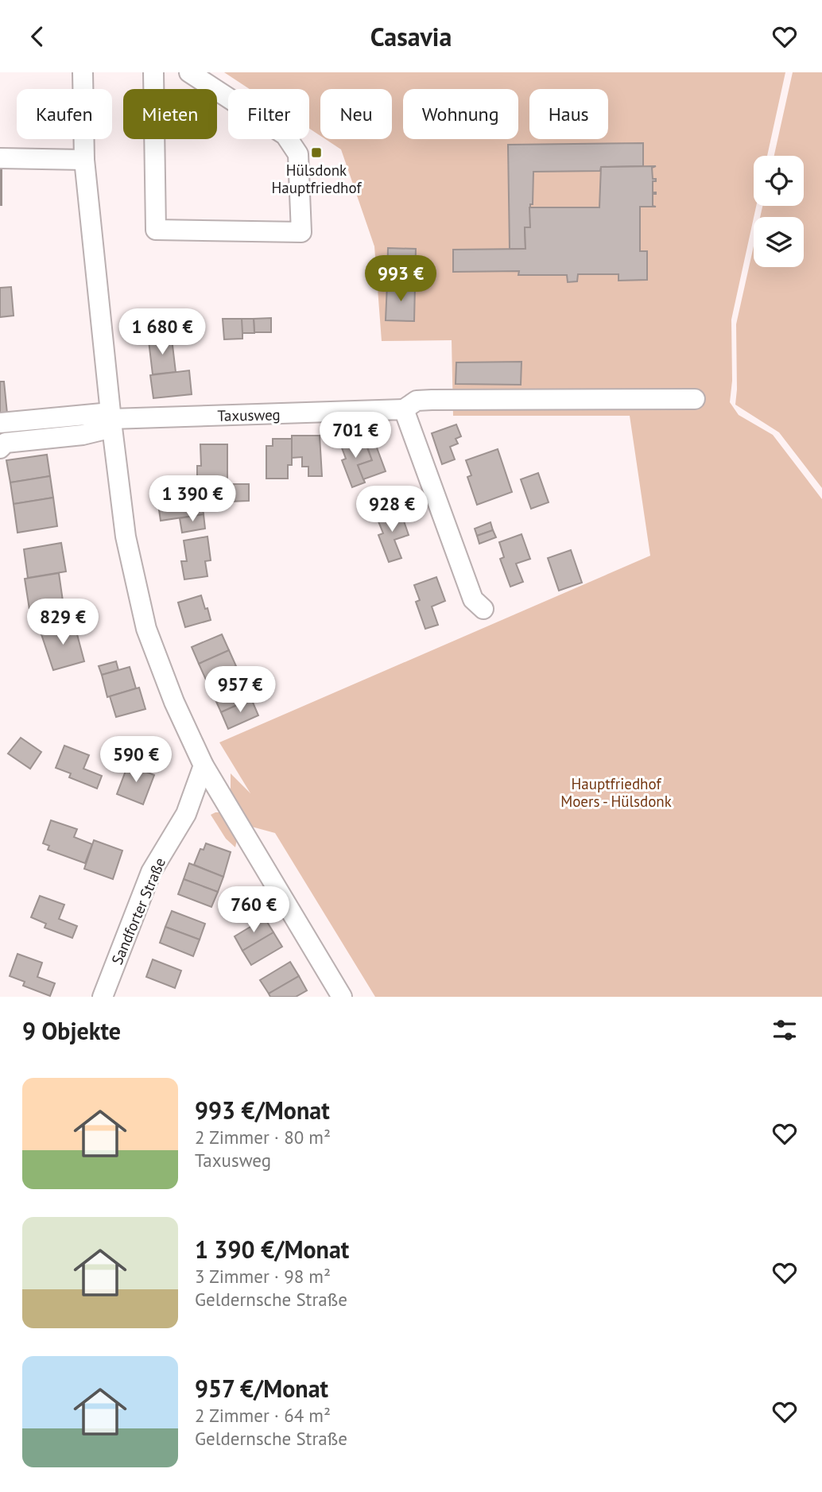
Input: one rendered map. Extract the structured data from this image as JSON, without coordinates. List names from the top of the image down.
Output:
{
  "streets": {
    "street": ["Taxusweg", "Sandforter Straße"]
  },
  "parks": ["Hauptfriedhof Moers - Hülsdonk"],
  "places": {
    "transit": ["Hülsdonk Hauptfriedhof"]
  },
  "page": {
    "header": "Casavia",
    "chip": [
      "Kaufen",
      "Mieten",
      "Filter",
      "Neu",
      "Wohnung",
      "Haus"
    ],
    "price": [
      "993 €",
      "1 680 €",
      "701 €",
      "1 390 €",
      "928 €",
      "829 €",
      "957 €",
      "590 €",
      "760 €"
    ],
    "heading": "9 Objekte",
    "list": [
      {
        "name": "993 €/Monat",
        "note": "2 Zimmer · 80 m² · Taxusweg"
      },
      {
        "name": "1 390 €/Monat",
        "note": "3 Zimmer · 98 m² · Geldernsche Straße"
      },
      {
        "name": "957 €/Monat",
        "note": "2 Zimmer · 64 m² · Geldernsche Straße"
      }
    ]
  }
}
